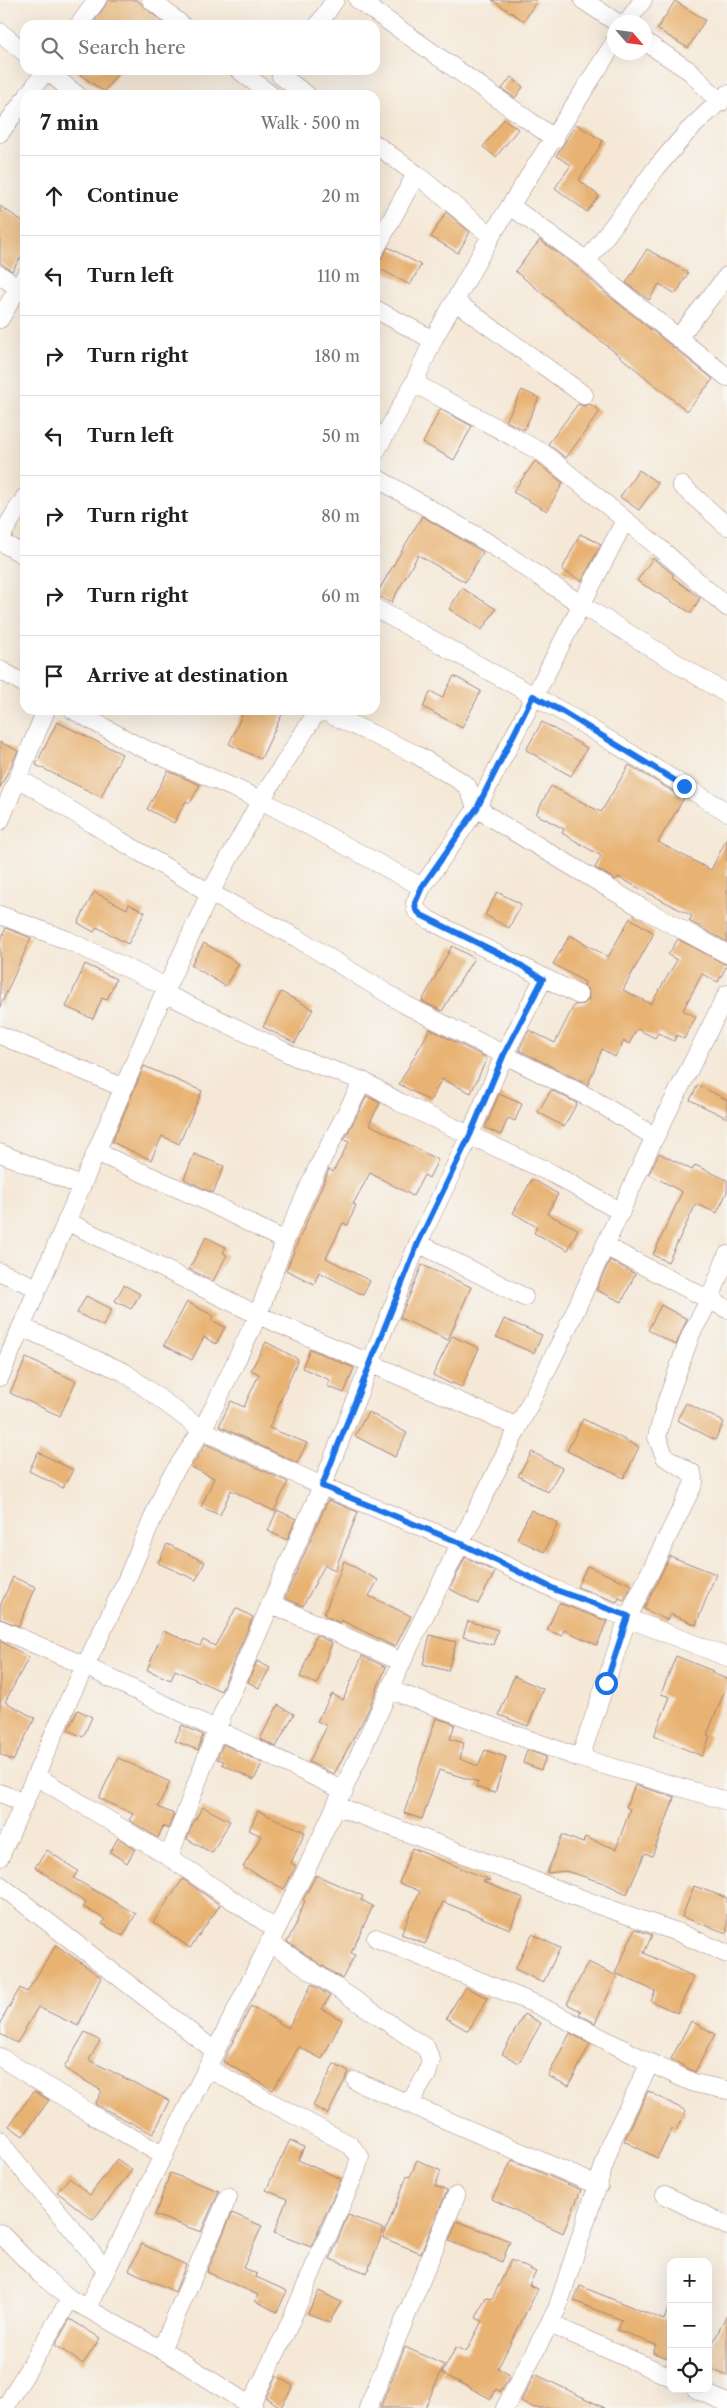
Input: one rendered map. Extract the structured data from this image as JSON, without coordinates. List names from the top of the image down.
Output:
{
  "north": "bottom right",
  "page": {
    "search": "Search here",
    "heading": ["7 min", "Walk · 500 m"],
    "list": [
      ["Continue", "20 m"],
      ["Turn left", "110 m"],
      ["Turn right", "180 m"],
      ["Turn left", "50 m"],
      ["Turn right", "80 m"],
      ["Turn right", "60 m"],
      "Arrive at destination"
    ],
    "map_buttons": ["+", "−"]
  }
}
